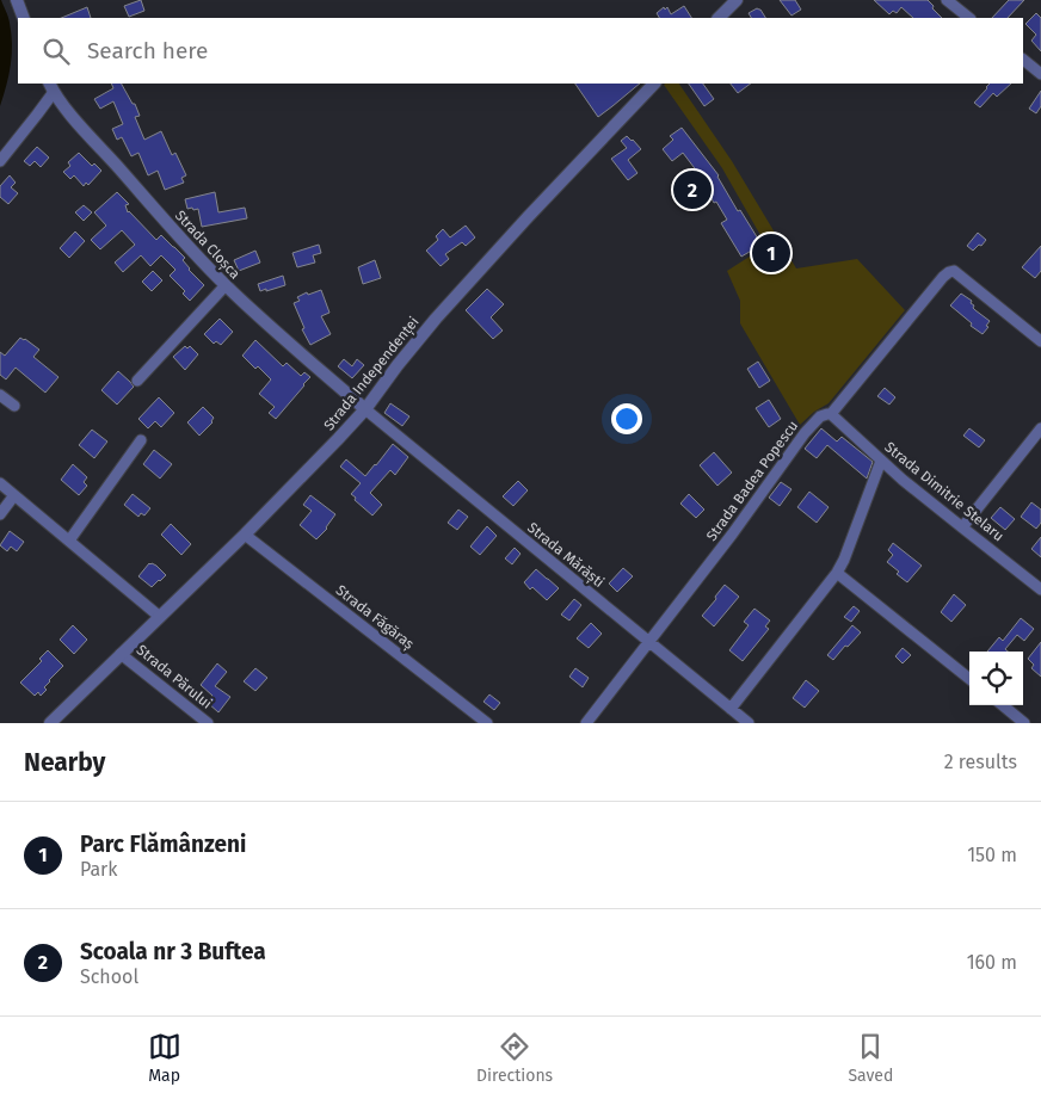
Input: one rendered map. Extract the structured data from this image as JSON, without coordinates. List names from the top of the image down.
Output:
{
  "streets": {
    "street": [
      "Strada Cloșca",
      "Strada Independenței",
      "Strada Badea Popescu",
      "Strada Dimitrie Stelaru",
      "Strada Mărăști",
      "Strada Făgăraș",
      "Strada Părului"
    ]
  },
  "crossings": [
    ["Strada Cloșca", "Strada Independenței"],
    ["Strada Cloșca", "Strada Mărăști"],
    ["Strada Independenței", "Strada Mărăști"],
    ["Strada Independenței", "Strada Făgăraș"],
    ["Strada Independenței", "Strada Părului"],
    ["Strada Badea Popescu", "Strada Dimitrie Stelaru"],
    ["Strada Badea Popescu", "Strada Mărăști"]
  ],
  "page": {
    "search": "Search here",
    "pins": ["2", "1"],
    "heading": ["Nearby", "2 results"],
    "list": [
      {
        "mark": "1",
        "name": "Parc Flămânzeni",
        "note": "Park",
        "value": "150 m"
      },
      {
        "mark": "2",
        "name": "Scoala nr 3 Buftea",
        "note": "School",
        "value": "160 m"
      }
    ],
    "nav": ["Map", "Directions", "Saved"]
  }
}
